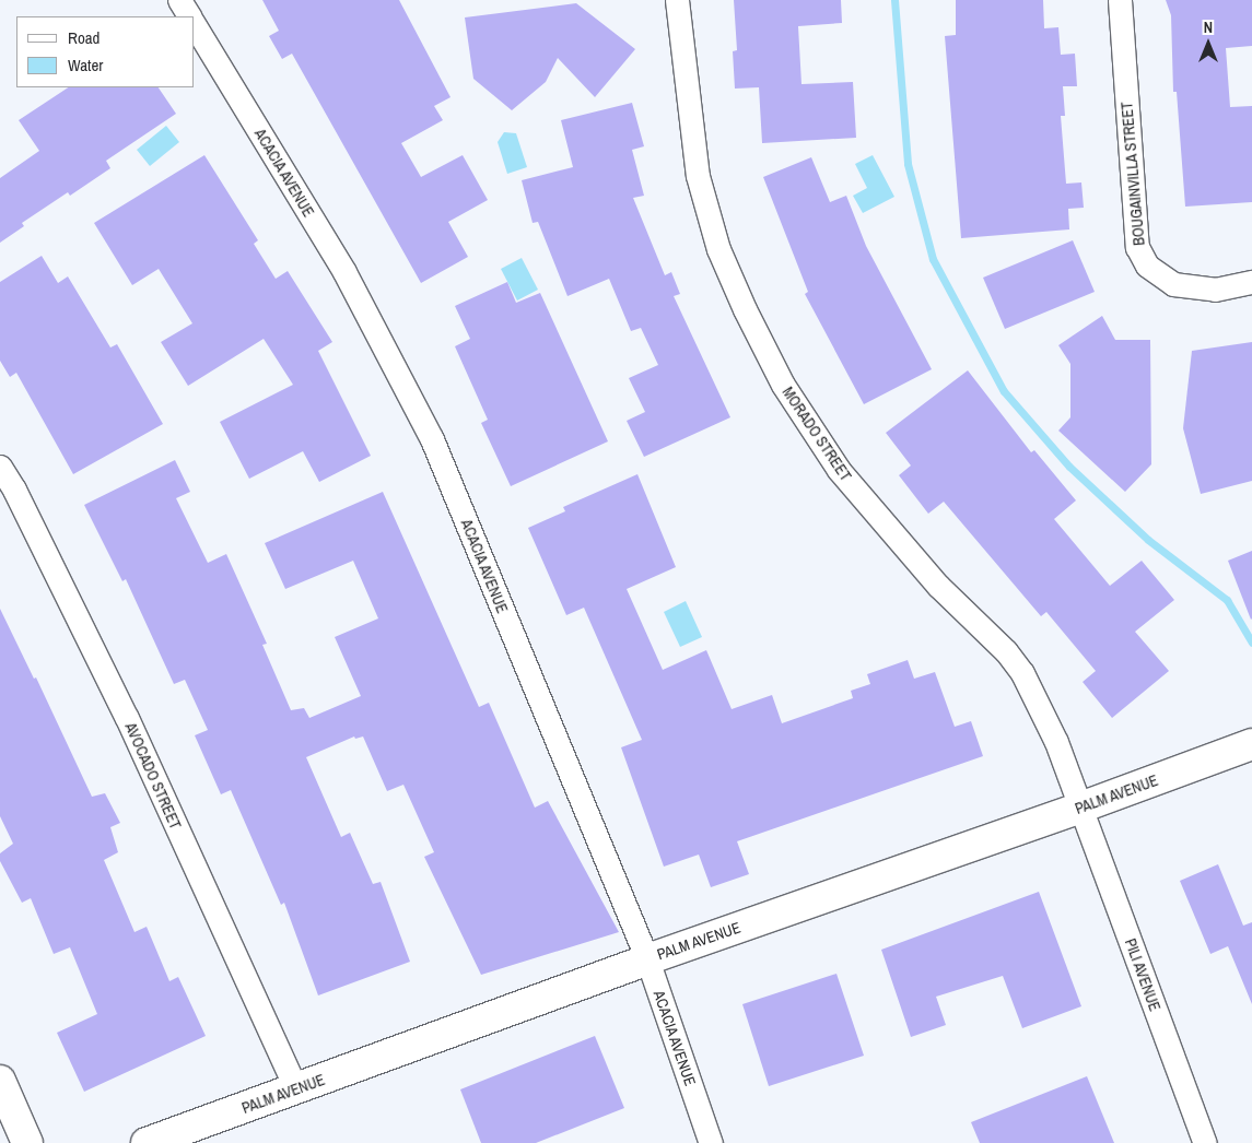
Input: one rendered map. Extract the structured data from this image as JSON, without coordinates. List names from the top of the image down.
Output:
{
  "streets": {
    "street": [
      "ACACIA AVENUE",
      "BOUGAINVILLA STREET",
      "MORADO STREET",
      "AVOCADO STREET",
      "PALM AVENUE",
      "PILI AVENUE"
    ]
  },
  "crossings": [
    ["ACACIA AVENUE", "PALM AVENUE"],
    ["MORADO STREET", "PALM AVENUE"],
    ["MORADO STREET", "PILI AVENUE"],
    ["AVOCADO STREET", "PALM AVENUE"],
    ["PALM AVENUE", "PILI AVENUE"]
  ],
  "legend": ["Road", "Water"],
  "north": "top"
}
